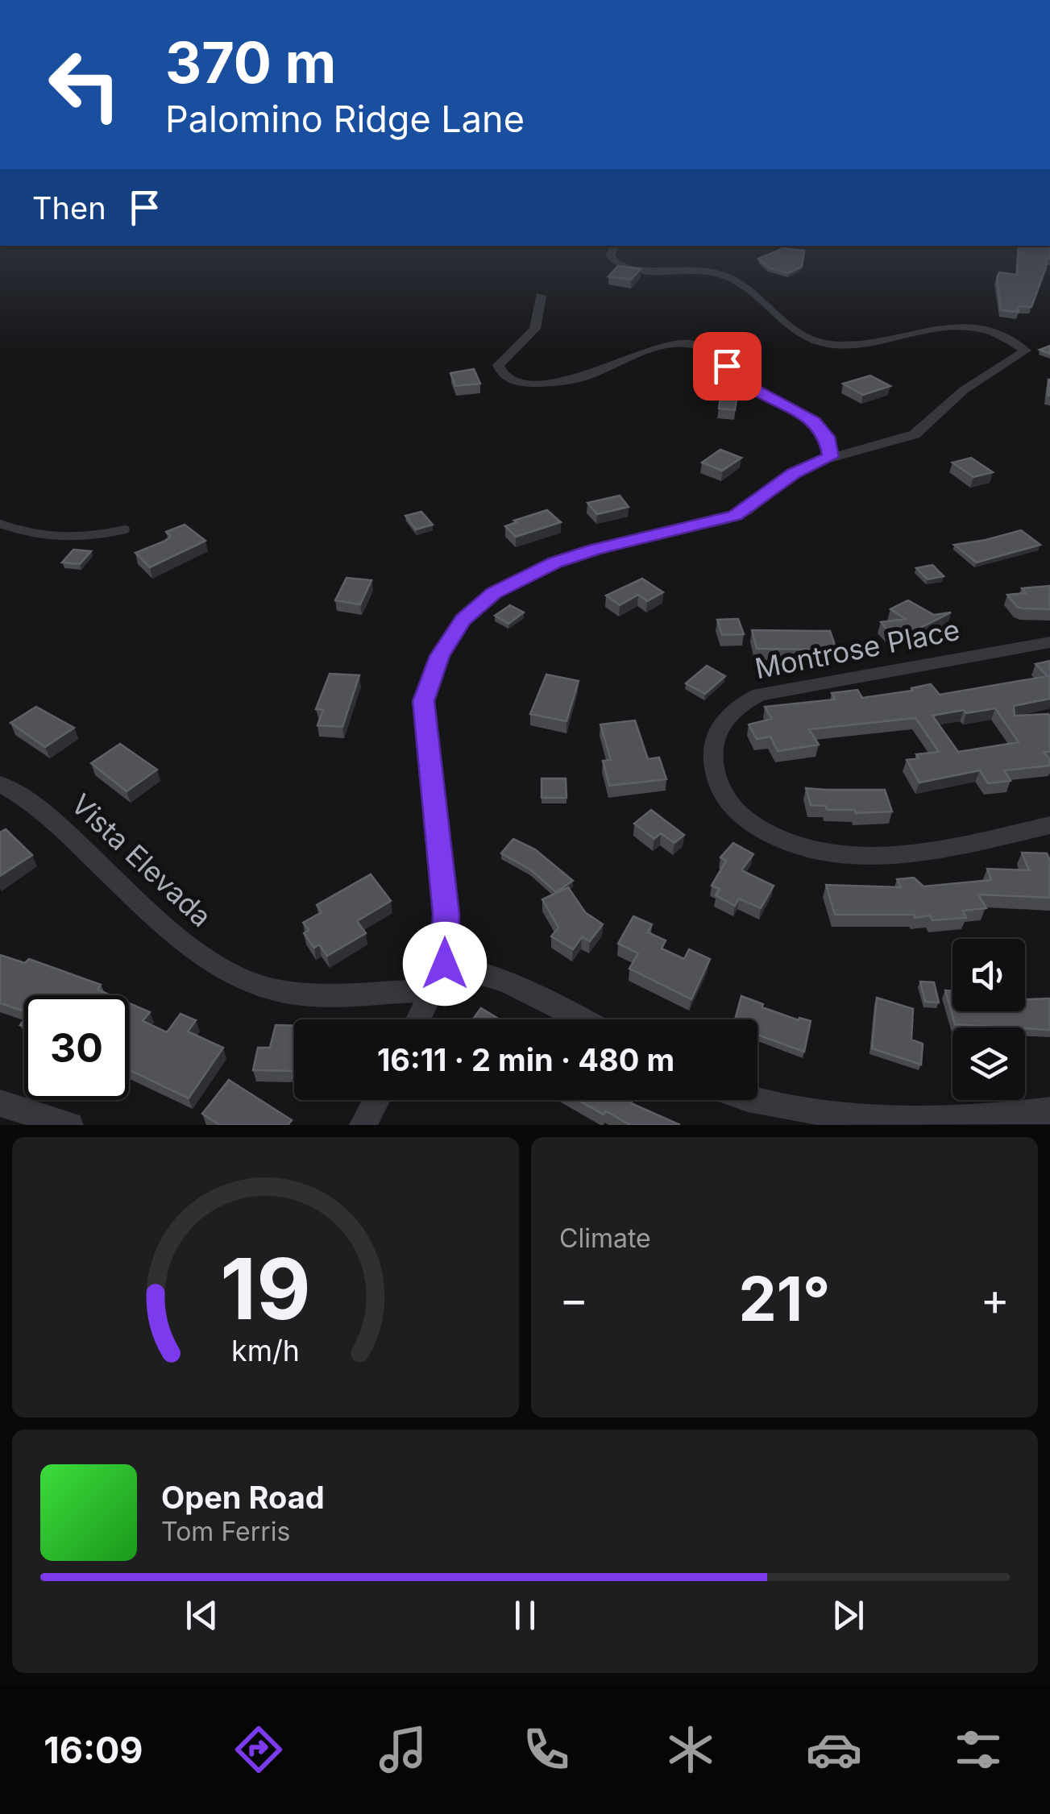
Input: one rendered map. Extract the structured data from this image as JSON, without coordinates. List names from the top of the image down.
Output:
{
  "streets": {
    "street": ["Montrose Place", "Vista Elevada"]
  },
  "page": {
    "turn": ["370 m", "Palomino Ridge Lane"],
    "then": "Then",
    "limit": "30",
    "trip": "16:11 · 2 min · 480 m",
    "tile": "Climate",
    "heat": ["−", "21°", "+"],
    "song": ["Open Road", "Tom Ferris"],
    "tabs": "16:09",
    "gauge": ["19", "km/h"]
  }
}
